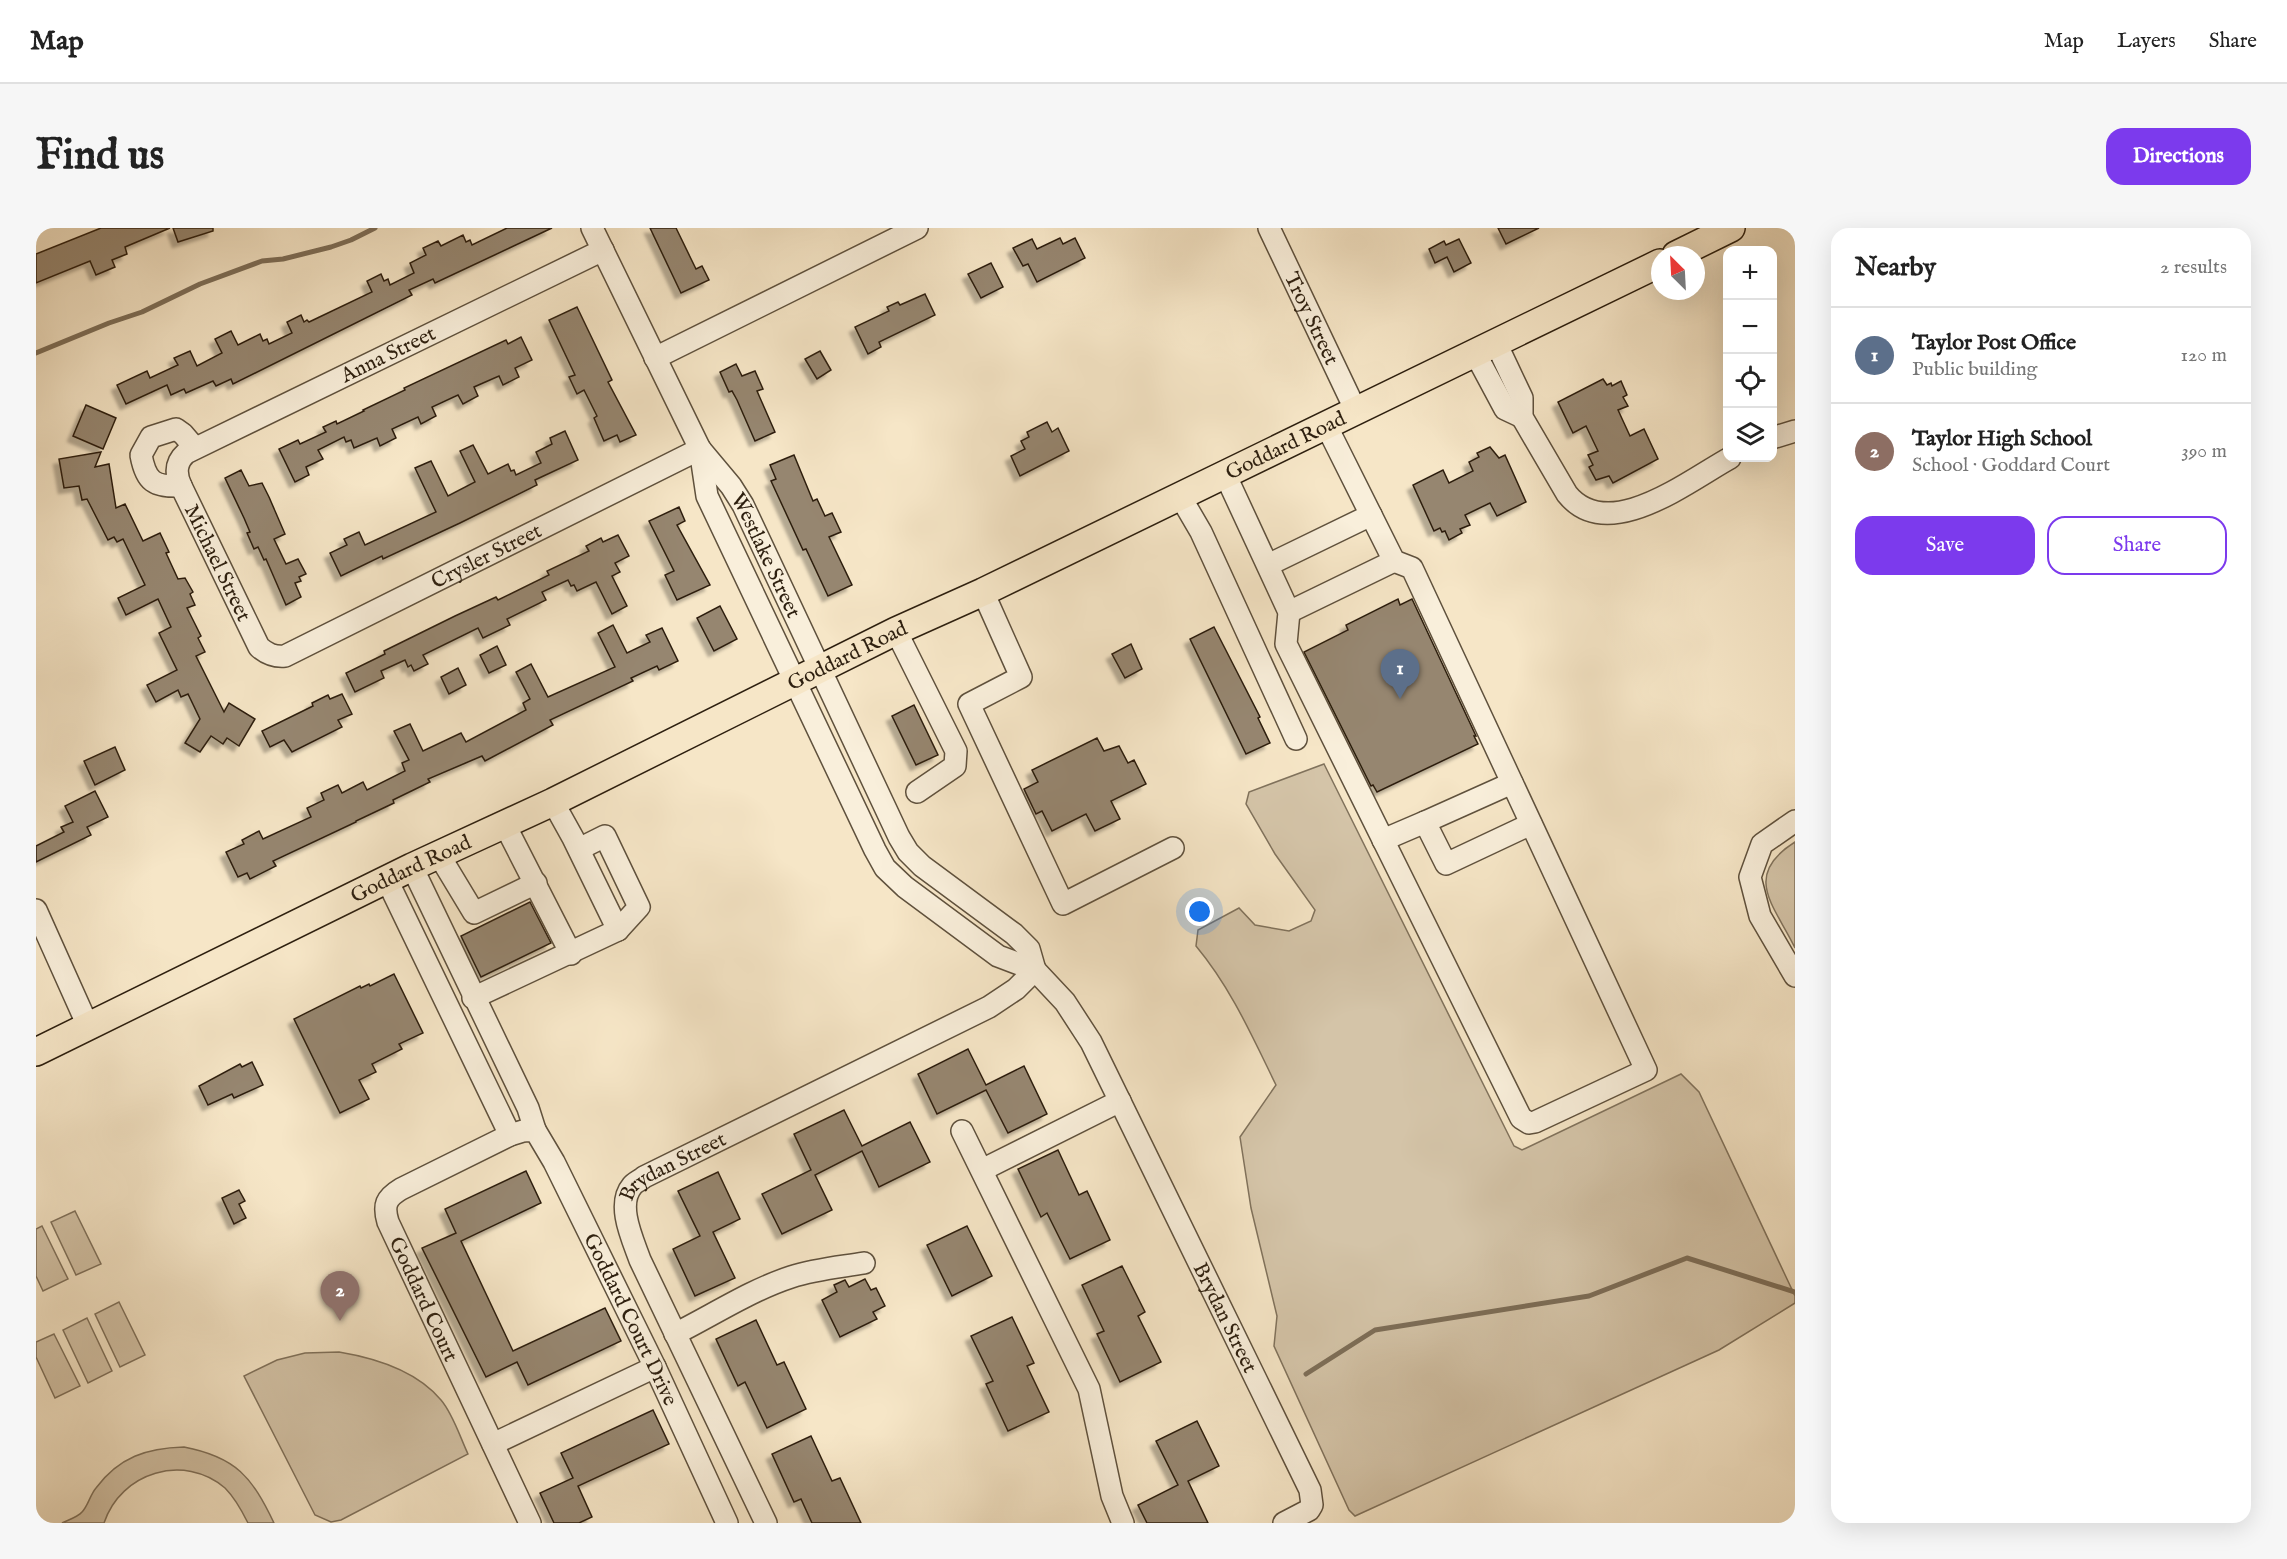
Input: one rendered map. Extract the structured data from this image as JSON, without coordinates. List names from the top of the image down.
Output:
{
  "streets": {
    "main road": ["Goddard Road"],
    "street": [
      "Troy Street",
      "Anna Street",
      "Westlake Street",
      "Crysler Street",
      "Michael Street",
      "Brydan Street",
      "Goddard Court",
      "Goddard Court Drive"
    ]
  },
  "crossings": [
    ["Troy Street", "Goddard Road"],
    ["Anna Street", "Westlake Street"],
    ["Anna Street", "Michael Street"],
    ["Goddard Road", "Westlake Street"],
    ["Goddard Road", "Brydan Street"],
    ["Westlake Street", "Crysler Street"],
    ["Westlake Street", "Brydan Street"],
    ["Crysler Street", "Michael Street"],
    ["Goddard Court", "Goddard Court Drive"]
  ],
  "north": "top left",
  "page": {
    "header": "Map",
    "nav": ["Map", "Layers", "Share"],
    "buttons": [
      "Directions",
      ["Save", "Share"]
    ],
    "title": "Find us",
    "heading": ["Nearby", "2 results"],
    "map_buttons": ["+", "−"],
    "list": [
      {
        "mark": "1",
        "name": "Taylor Post Office",
        "note": "Public building",
        "value": "120 m"
      },
      {
        "mark": "2",
        "name": "Taylor High School",
        "note": "School · Goddard Court",
        "value": "390 m"
      }
    ],
    "pins": ["1", "2"]
  }
}
